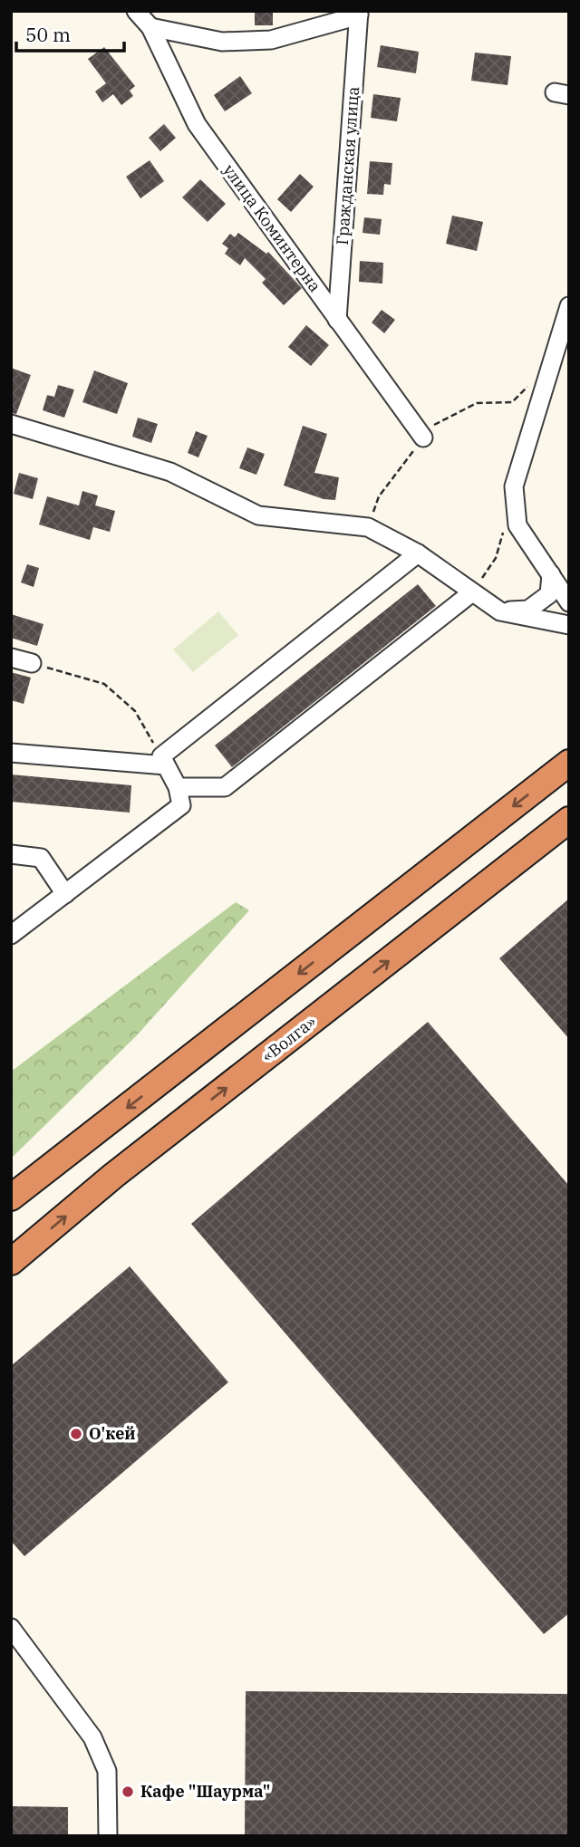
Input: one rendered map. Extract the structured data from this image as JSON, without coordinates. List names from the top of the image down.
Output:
{
  "streets": {
    "highway": ["«Волга»"],
    "street": ["Гражданская улица", "улица Коминтерна"]
  },
  "crossings": [
    ["Гражданская улица", "улица Коминтерна"]
  ],
  "places": ["О'кей", "Кафе \"Шаурма\""],
  "scale_bar": "50 m"
}
